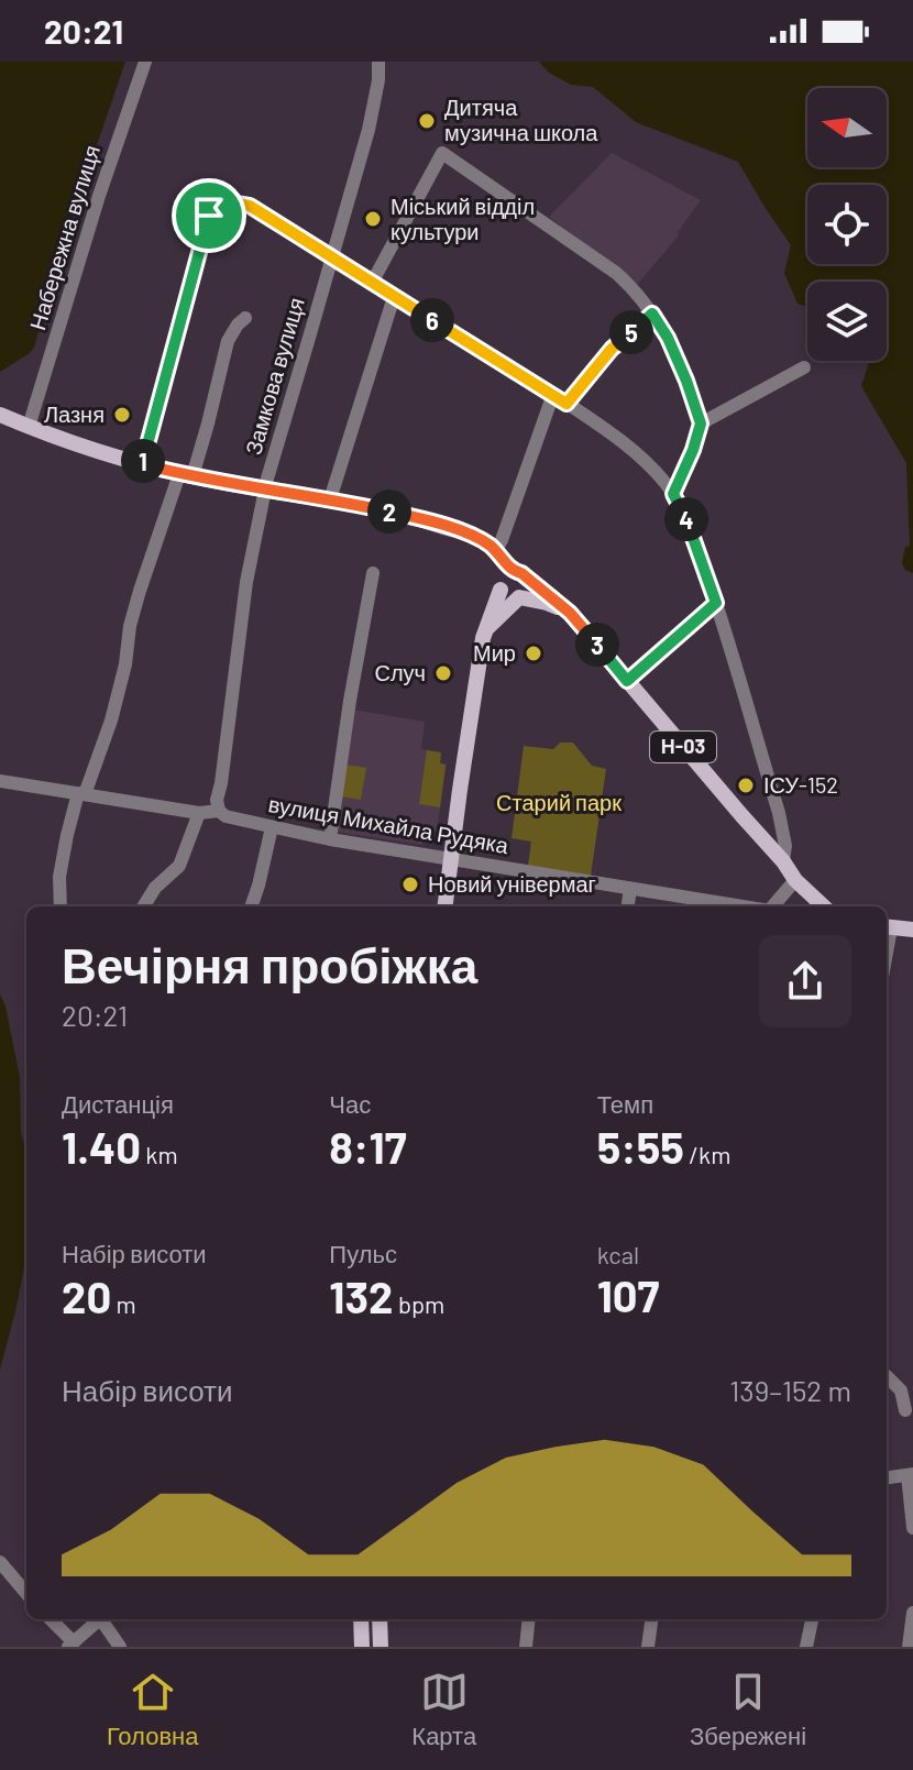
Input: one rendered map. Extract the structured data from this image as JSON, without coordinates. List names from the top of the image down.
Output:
{
  "streets": {
    "main road": ["Н-03"],
    "street": ["Набережна вулиця", "Замкова вулиця", "вулиця Михайла Рудяка"]
  },
  "crossings": [
    ["Набережна вулиця", "Н-03"],
    ["Замкова вулиця", "Н-03"],
    ["Замкова вулиця", "вулиця Михайла Рудяка"]
  ],
  "parks": ["Старий парк"],
  "places": [
    "Дитяча музична школа",
    "Міський відділ культури",
    "Лазня",
    "Мир",
    "Случ",
    "ІСУ-152",
    "Новий універмаг"
  ],
  "north": "left",
  "page": {
    "status": "20:21",
    "pins": [
      "6",
      "5",
      "1",
      "2",
      "4",
      "3"
    ],
    "heading": ["Вечірня пробіжка", "20:21"],
    "stats": [
      ["Дистанція", "1.40 km"],
      ["Час", "8:17"],
      ["Темп", "5:55 /km"],
      ["Набір висоти", "20 m"],
      ["Пульс", "132 bpm"],
      ["kcal", "107"]
    ],
    "chart": ["Набір висоти", "139–152 m"],
    "tabs": ["Головна", "Карта", "Збережені"]
  }
}
